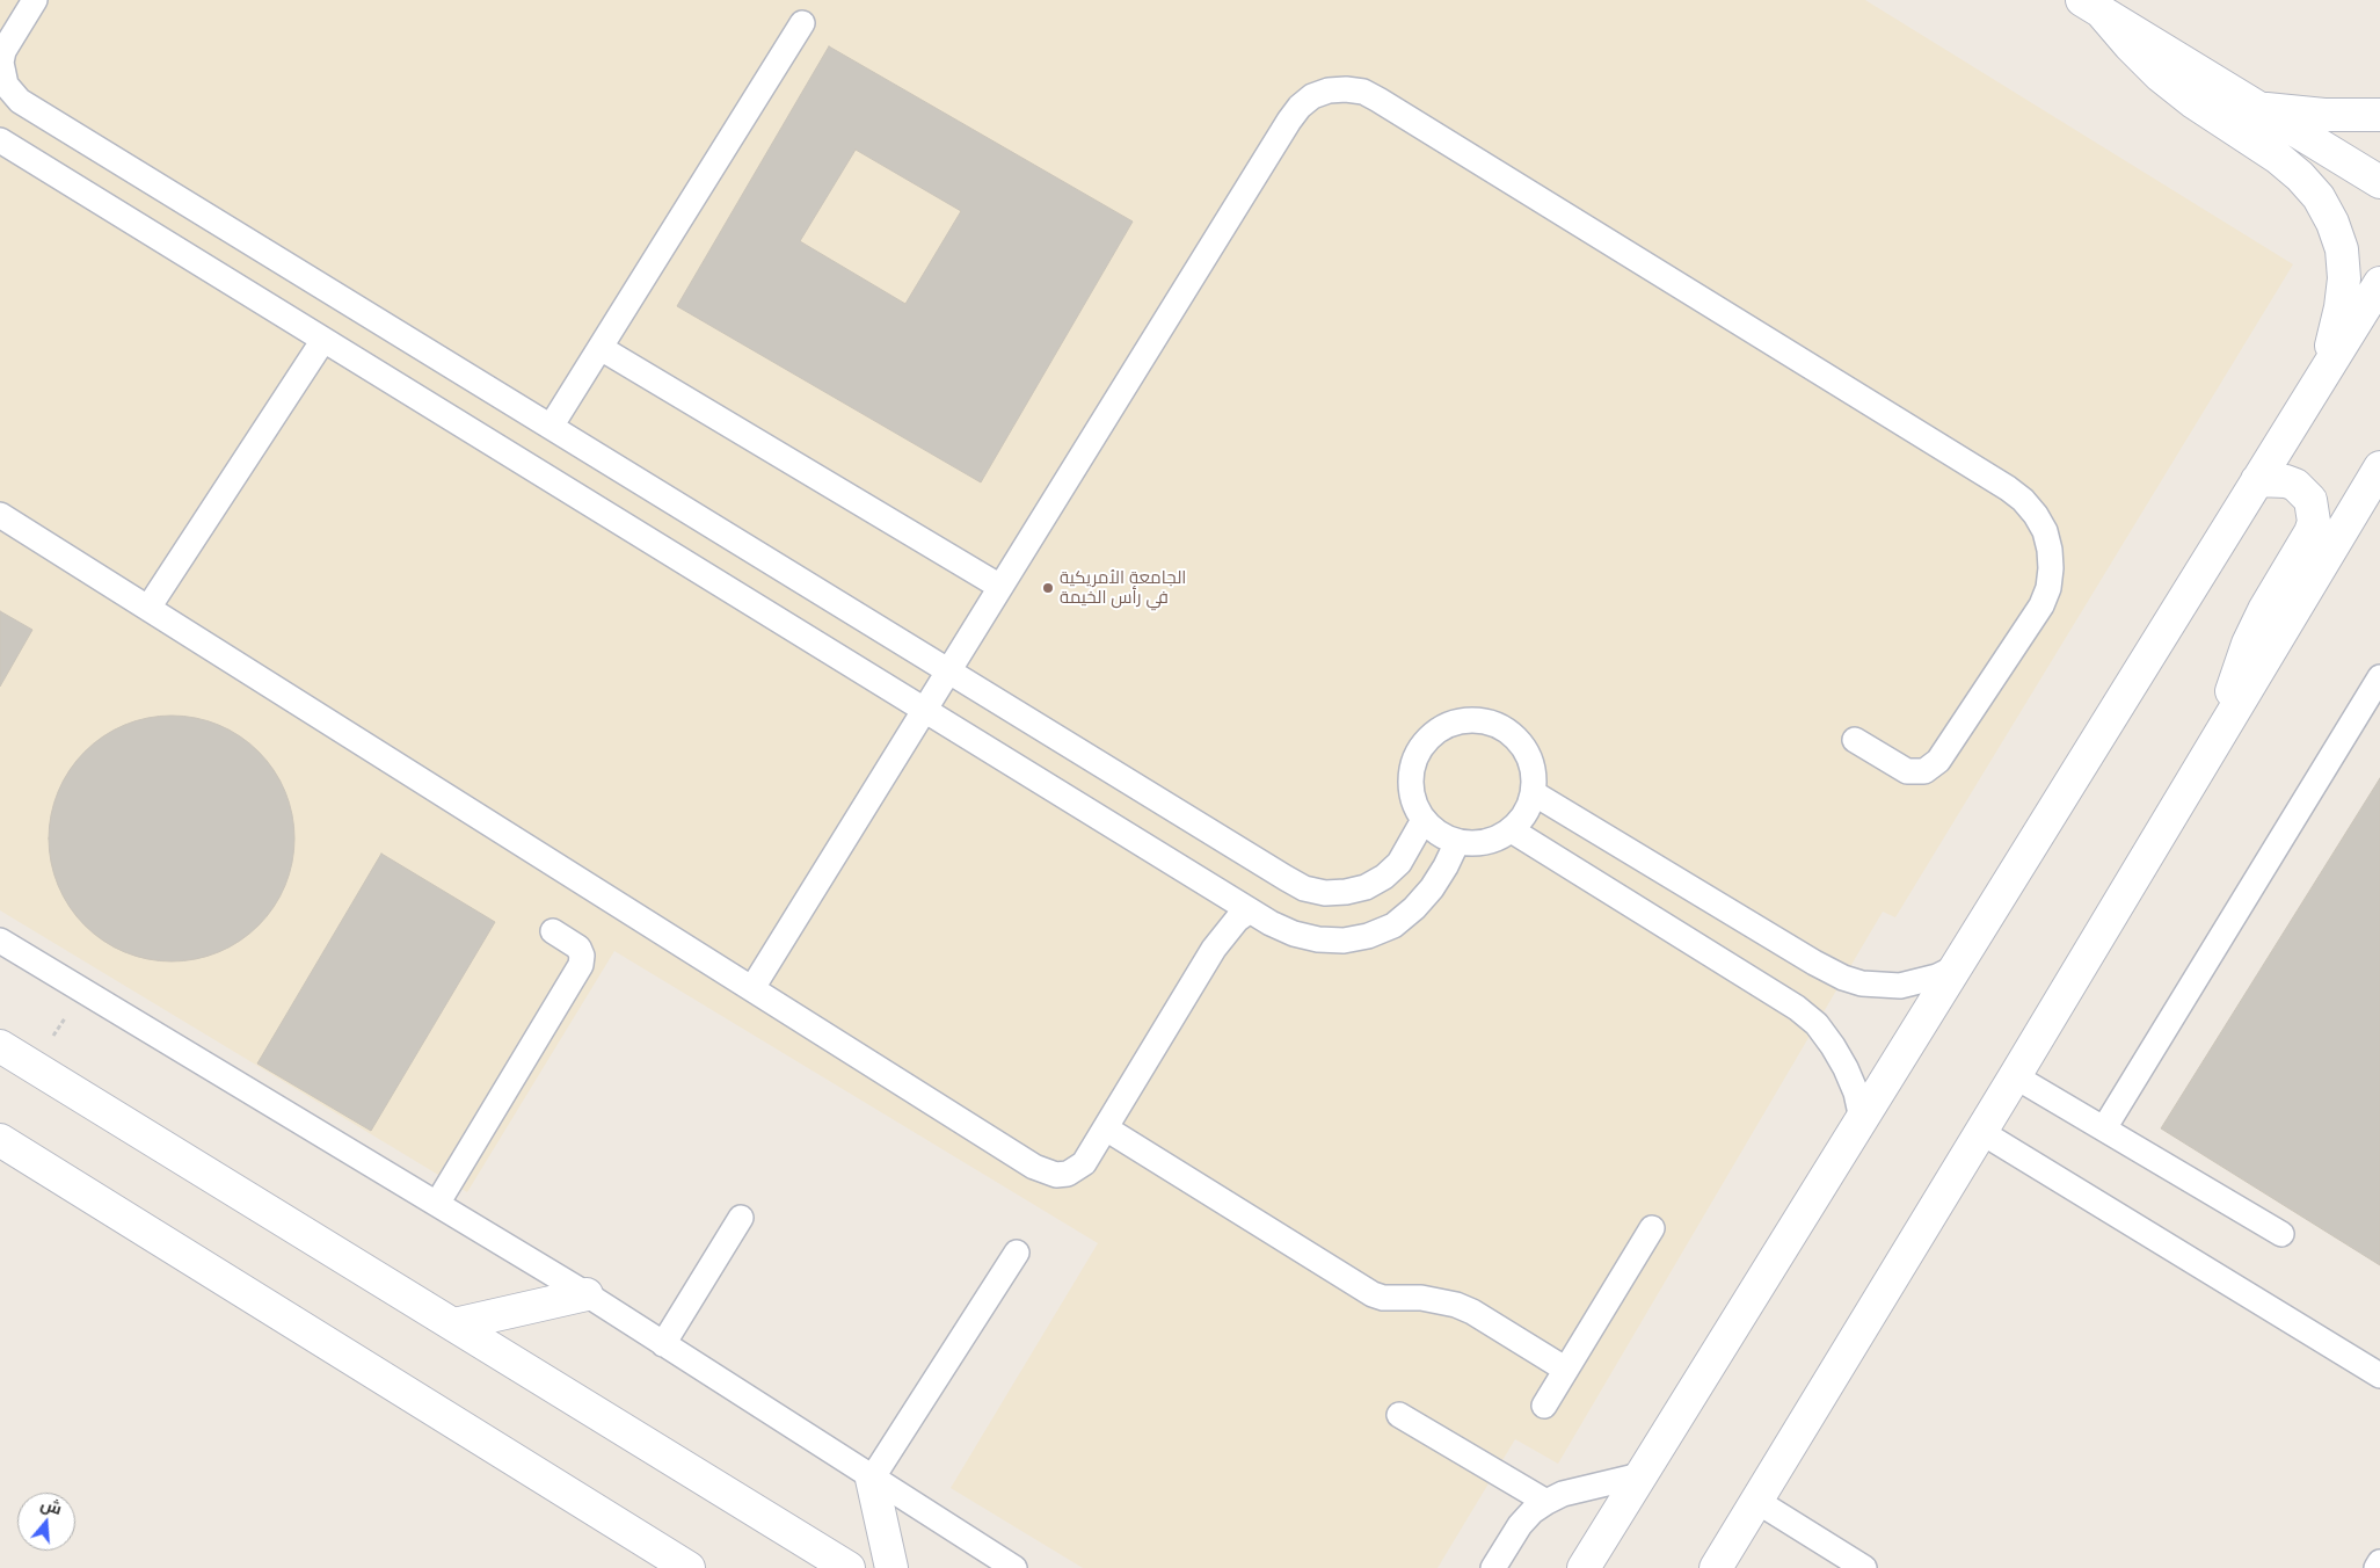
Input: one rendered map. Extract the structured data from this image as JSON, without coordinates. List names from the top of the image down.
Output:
{
  "places": ["الجامعة الأمريكية في رأس الخيمة"],
  "north": "top"
}
